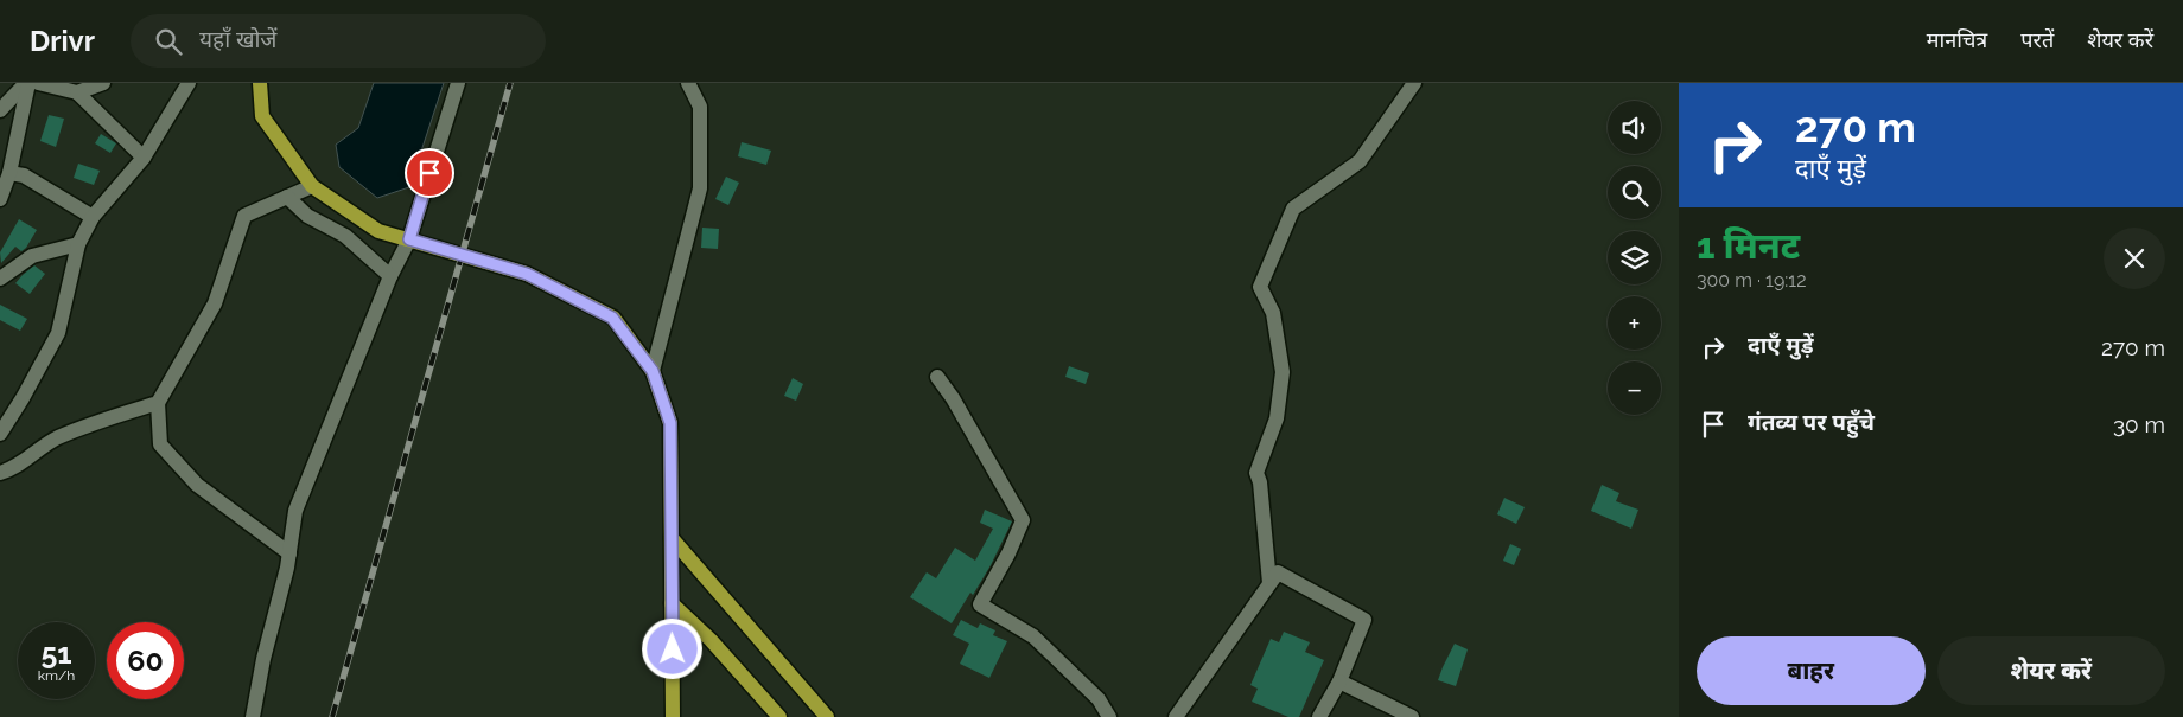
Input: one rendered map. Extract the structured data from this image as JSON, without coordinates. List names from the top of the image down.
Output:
{
  "page": {
    "header": "Drivr",
    "search": "यहाँ खोजें",
    "nav": ["मानचित्र", "परतें", "शेयर करें"],
    "turn": ["270 m", "दाएँ मुड़ें"],
    "map_buttons": ["+", "−"],
    "heading": ["1 मिनट", "300 m · 19:12"],
    "list": [
      {
        "name": "दाएँ मुड़ें",
        "value": "270 m"
      },
      {
        "name": "गंतव्य पर पहुँचे",
        "value": "30 m"
      }
    ],
    "speed": "51 km/h",
    "limit": "60",
    "buttons": ["बाहर", "शेयर करें"]
  }
}
